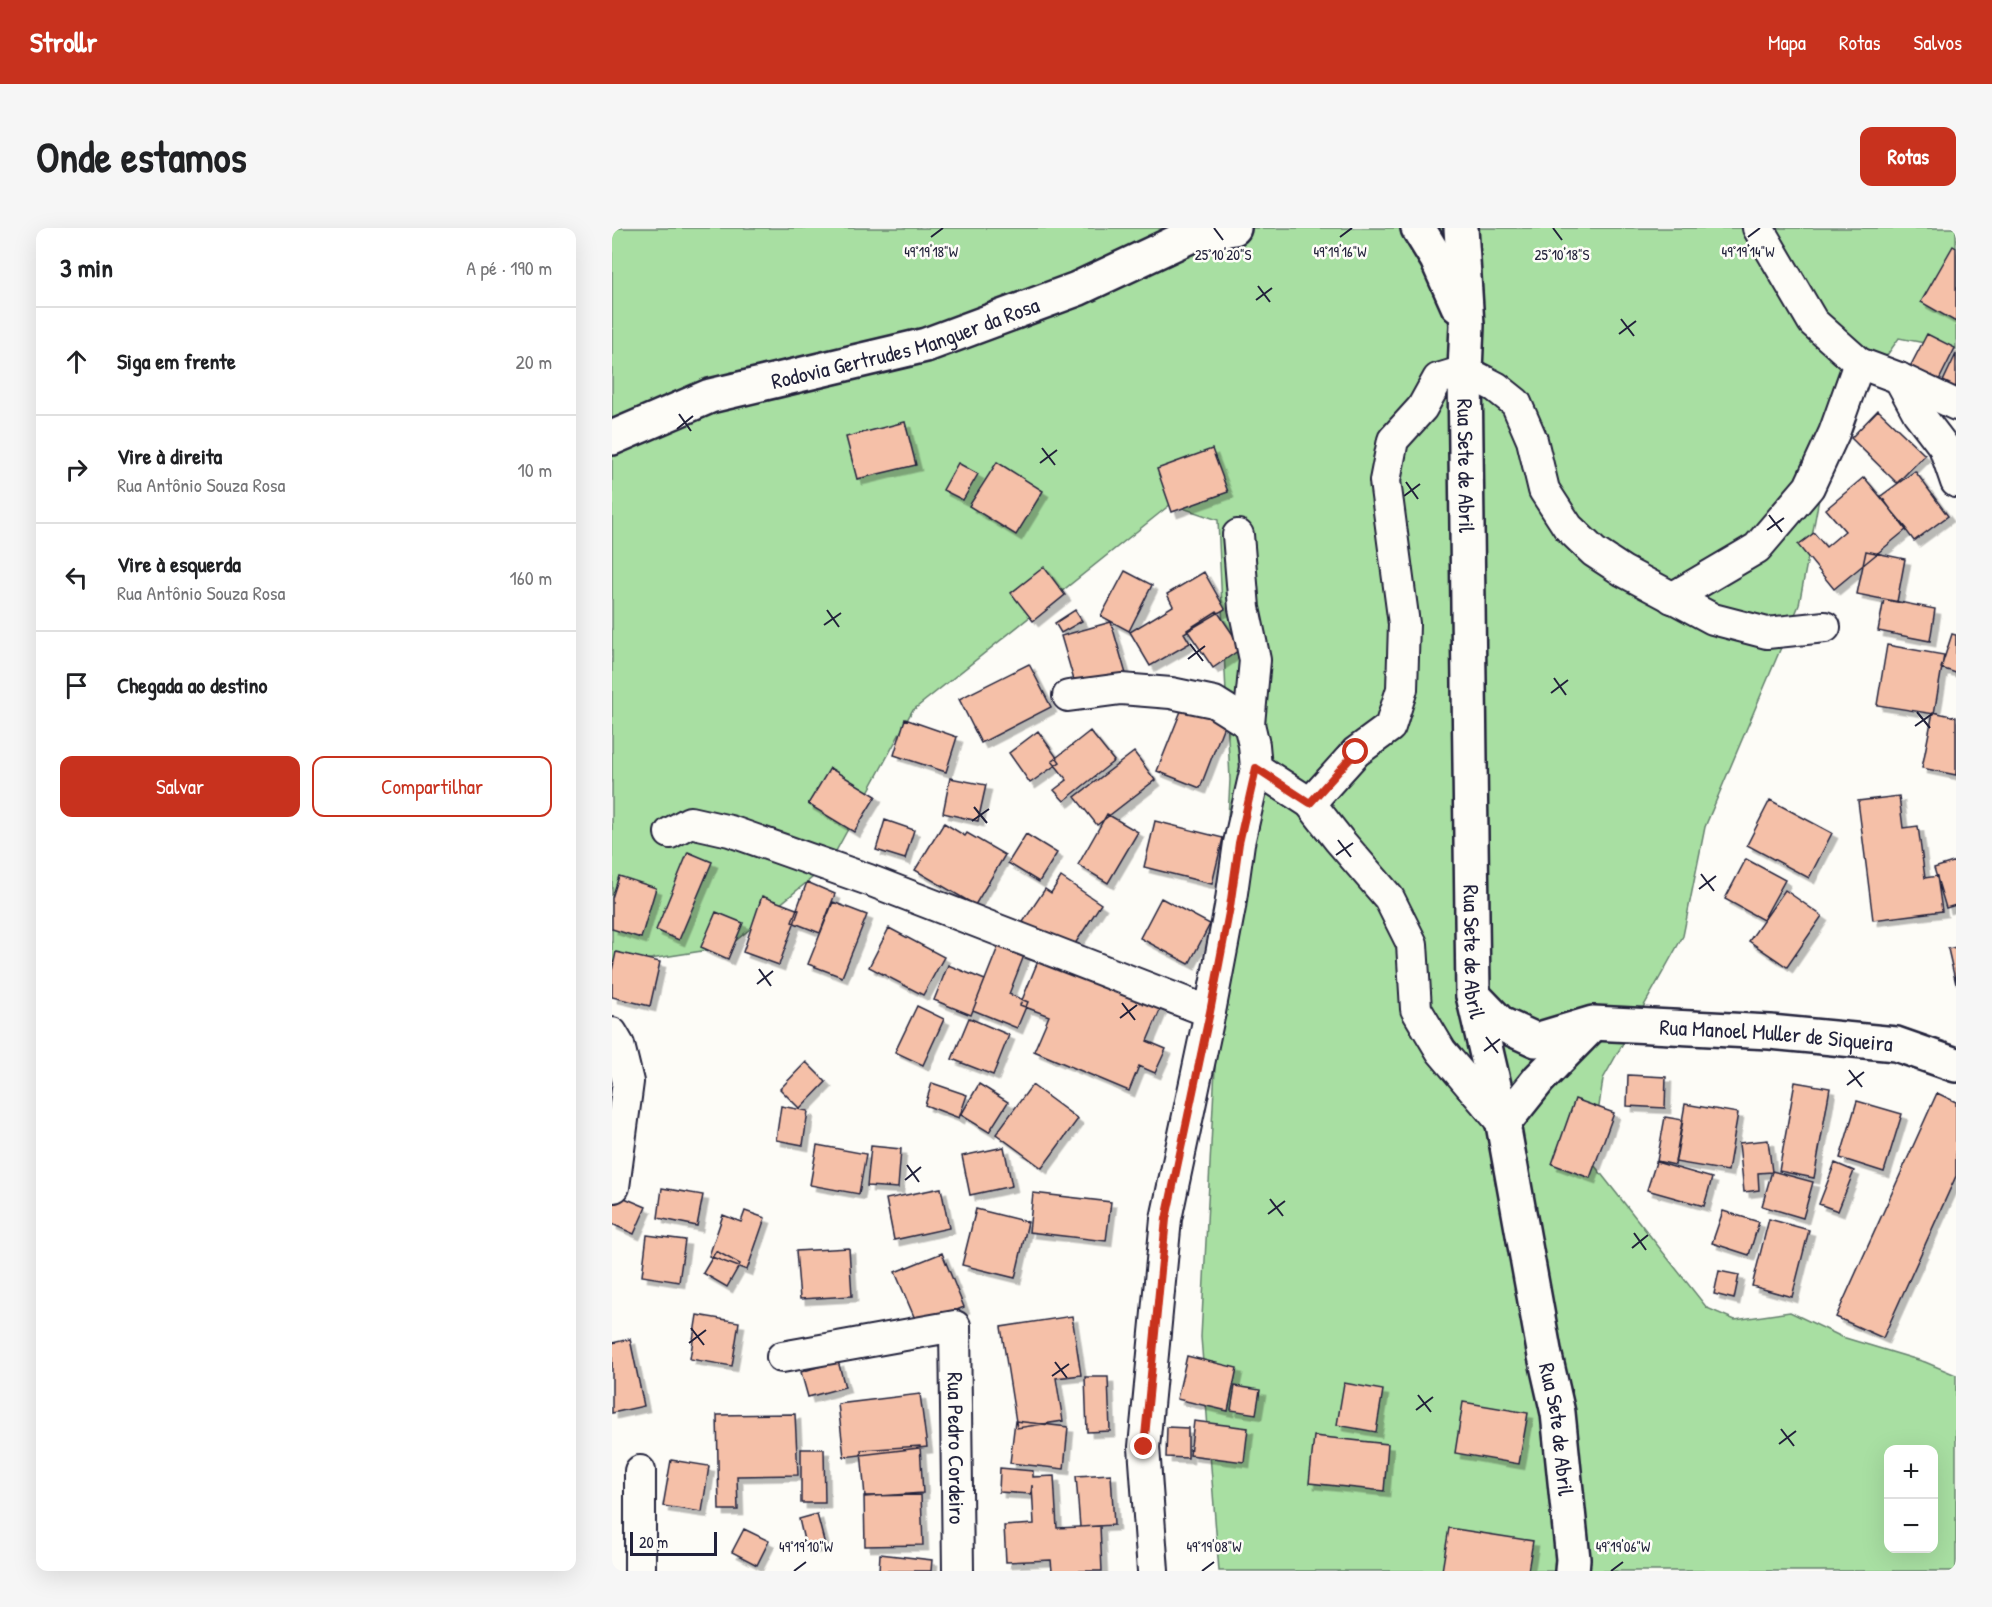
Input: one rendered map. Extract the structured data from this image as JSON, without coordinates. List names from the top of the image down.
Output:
{
  "streets": {
    "main road": ["Rodovia Gertrudes Manguer da Rosa", "Rua Sete de Abril", "Rua Manoel Muller de Siqueira"],
    "street": ["Rua Pedro Cordeiro"]
  },
  "crossings": [
    ["Rua Sete de Abril", "Rua Manoel Muller de Siqueira"]
  ],
  "scale_bar": "20 m",
  "page": {
    "header": "Strollr",
    "nav": ["Mapa", "Rotas", "Salvos"],
    "buttons": [
      "Rotas",
      ["Salvar", "Compartilhar"]
    ],
    "title": "Onde estamos",
    "heading": ["3 min", "A pé · 190 m"],
    "list": [
      ["Siga em frente", "20 m"],
      ["Vire à direita", "Rua Antônio Souza Rosa", "10 m"],
      ["Vire à esquerda", "Rua Antônio Souza Rosa", "160 m"],
      "Chegada ao destino"
    ],
    "map_buttons": ["+", "−"],
    "scale": "20 m"
  },
  "coordinates": [
    "49°19'18\"W",
    "49°19'16\"W",
    "49°19'14\"W",
    "25°10'20\"S",
    "25°10'18\"S",
    "49°19'10\"W",
    "49°19'08\"W",
    "49°19'06\"W"
  ]
}
